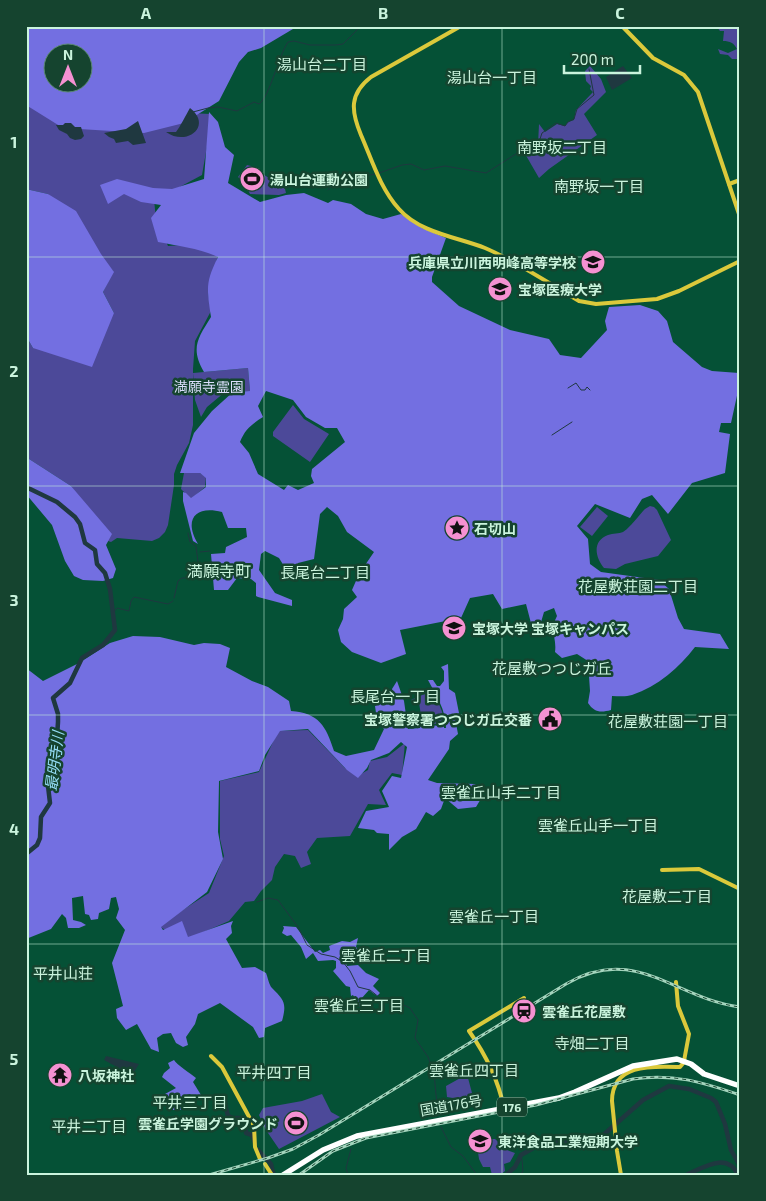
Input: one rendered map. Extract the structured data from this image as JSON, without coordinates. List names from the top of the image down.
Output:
{
  "streets": {
    "highway": ["国道176号", "176"]
  },
  "districts": [
    "湯山台二丁目",
    "湯山台一丁目",
    "南野坂二丁目",
    "南野坂一丁目",
    "満願寺町",
    "長尾台二丁目",
    "花屋敷荘園二丁目",
    "花屋敷つつじガ丘",
    "長尾台一丁目",
    "花屋敷荘園一丁目",
    "雲雀丘山手二丁目",
    "雲雀丘山手一丁目",
    "花屋敷二丁目",
    "雲雀丘一丁目",
    "雲雀丘二丁目",
    "平井山荘",
    "雲雀丘三丁目",
    "寺畑二丁目",
    "雲雀丘四丁目",
    "平井四丁目",
    "平井三丁目",
    "平井二丁目"
  ],
  "water": ["最明寺川"],
  "parks": ["満願寺霊園"],
  "places": {
    "sports": ["湯山台運動公園", "雲雀丘学園グラウンド"],
    "school or university": [
      "兵庫県立川西明峰高等学校",
      "宝塚医療大学",
      "宝塚大学 宝塚キャンパス",
      "東洋食品工業短期大学"
    ],
    "place": ["石切山"],
    "public building": ["宝塚警察署つつじガ丘交番"],
    "station": ["雲雀丘花屋敷"],
    "temple": ["八坂神社"]
  },
  "scale_bar": "200 m",
  "north": "top",
  "grid": {
    "columns": ["A", "B", "C"],
    "rows": [
      "1",
      "2",
      "3",
      "4",
      "5"
    ]
  }
}
